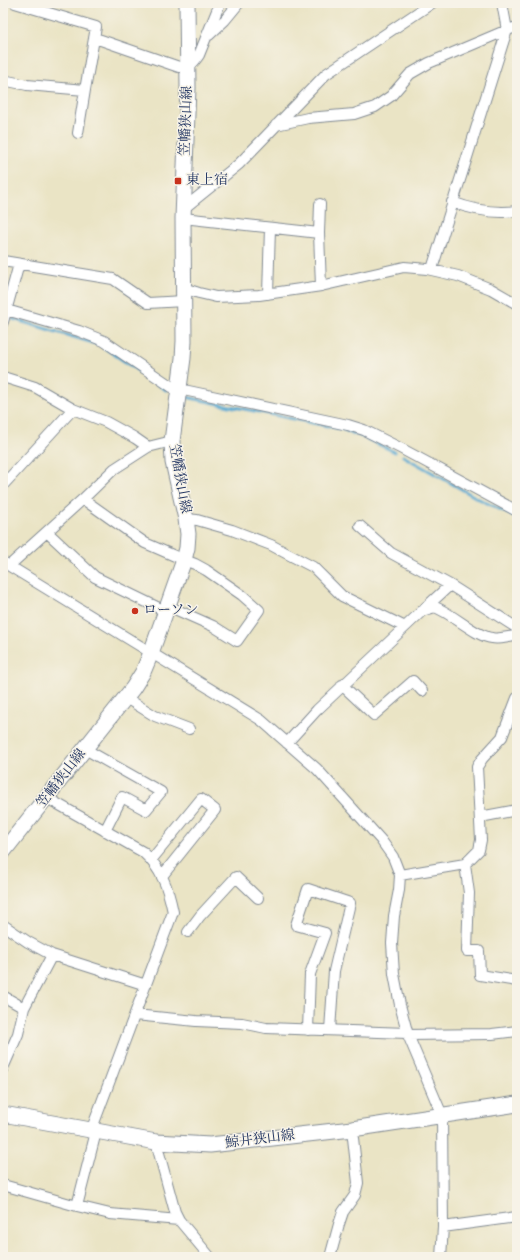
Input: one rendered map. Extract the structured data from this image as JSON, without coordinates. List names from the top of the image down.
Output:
{
  "streets": {
    "main road": ["笠幡狭山線", "鯨井狭山線"]
  },
  "places": {
    "transit": ["東上宿"],
    "other": ["ローソン"]
  }
}
